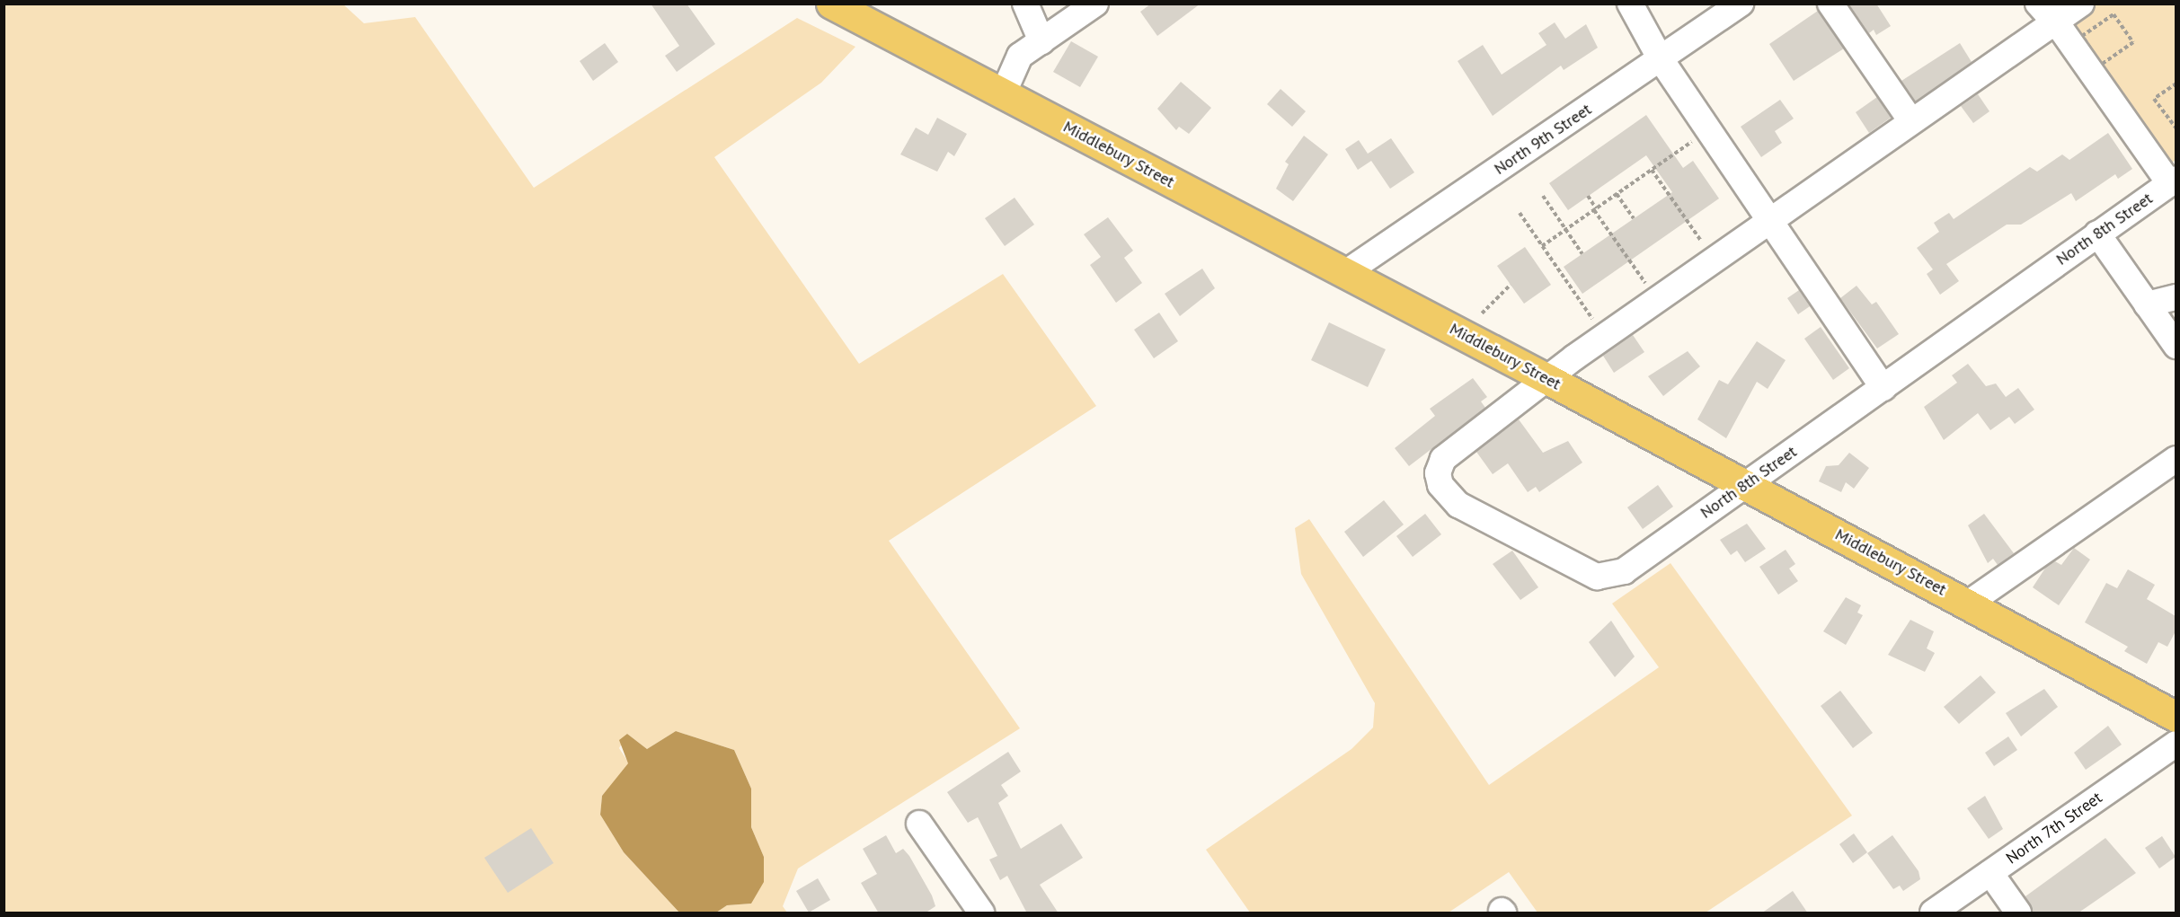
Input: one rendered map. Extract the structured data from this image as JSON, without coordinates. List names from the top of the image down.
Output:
{
  "streets": {
    "main road": ["Middlebury Street"],
    "street": ["North 9th Street", "North 8th Street", "North 7th Street"]
  },
  "crossings": [
    ["North 9th Street", "Middlebury Street"],
    ["Middlebury Street", "North 8th Street"]
  ]
}
